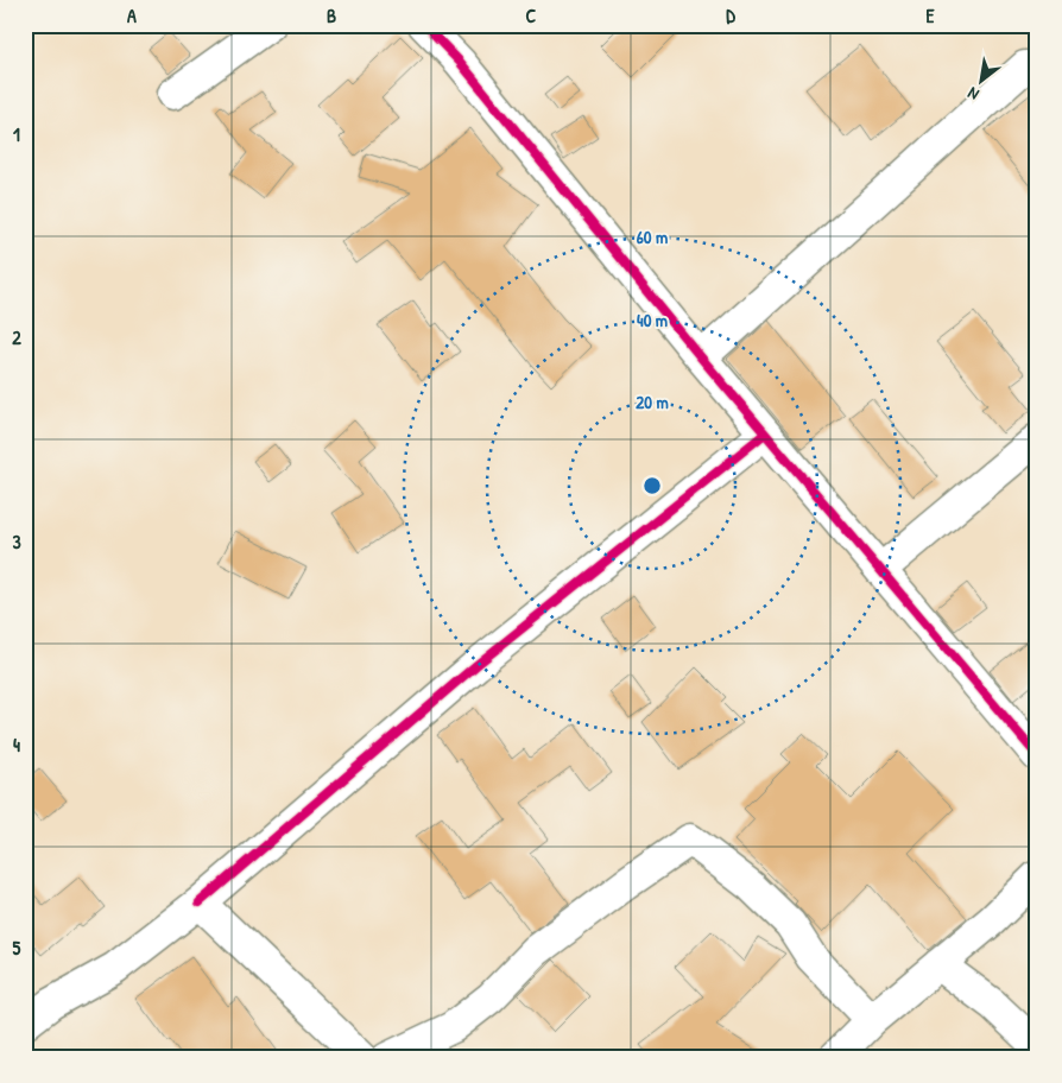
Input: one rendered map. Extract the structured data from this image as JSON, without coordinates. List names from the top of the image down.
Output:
{
  "north": "bottom left",
  "grid": {
    "columns": [
      "A",
      "B",
      "C",
      "D",
      "E"
    ],
    "rows": [
      "1",
      "2",
      "3",
      "4",
      "5"
    ]
  },
  "rings": ["60 m", "40 m", "20 m"]
}
